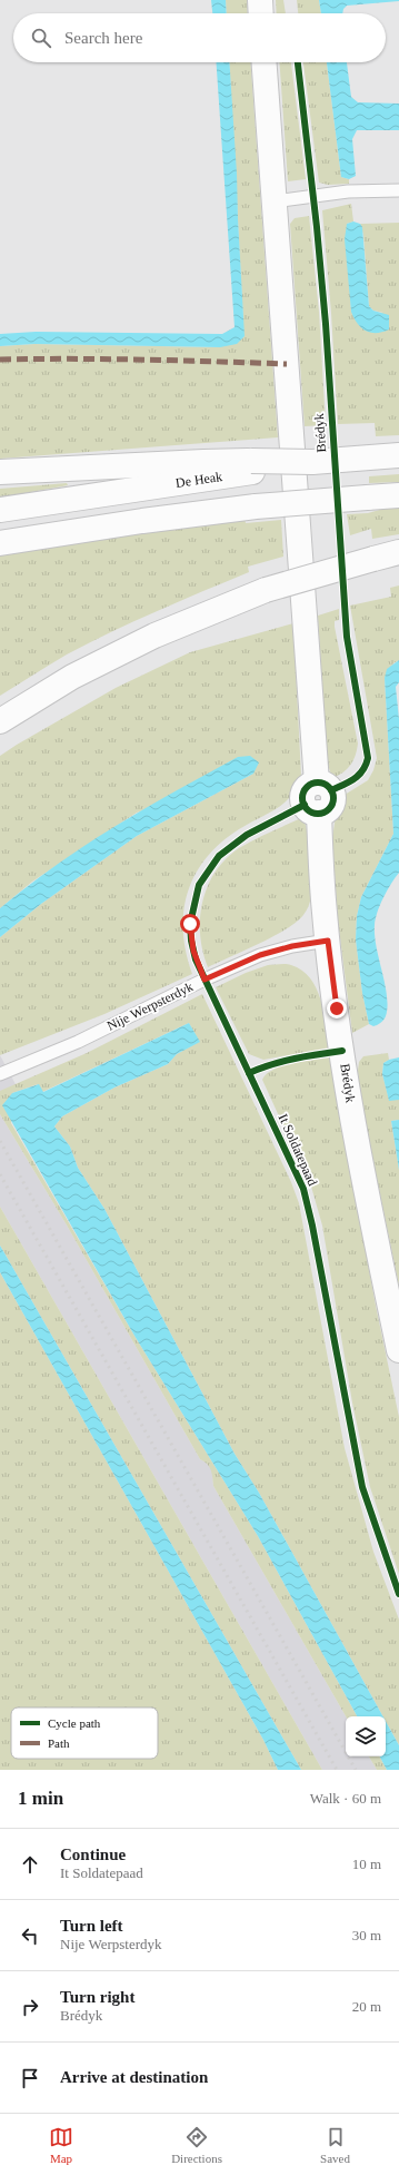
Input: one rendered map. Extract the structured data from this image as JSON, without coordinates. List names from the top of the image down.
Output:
{
  "streets": {
    "main road": ["Brédyk", "De Heak"],
    "lane": ["Nije Werpsterdyk"],
    "cycle path": ["It Soldatepaad"]
  },
  "crossings": [
    ["Brédyk", "Nije Werpsterdyk"]
  ],
  "legend": ["Cycle path", "Path"],
  "page": {
    "search": "Search here",
    "heading": ["1 min", "Walk · 60 m"],
    "list": [
      ["Continue", "It Soldatepaad", "10 m"],
      ["Turn left", "Nije Werpsterdyk", "30 m"],
      ["Turn right", "Brédyk", "20 m"],
      "Arrive at destination"
    ],
    "nav": ["Map", "Directions", "Saved"]
  }
}
